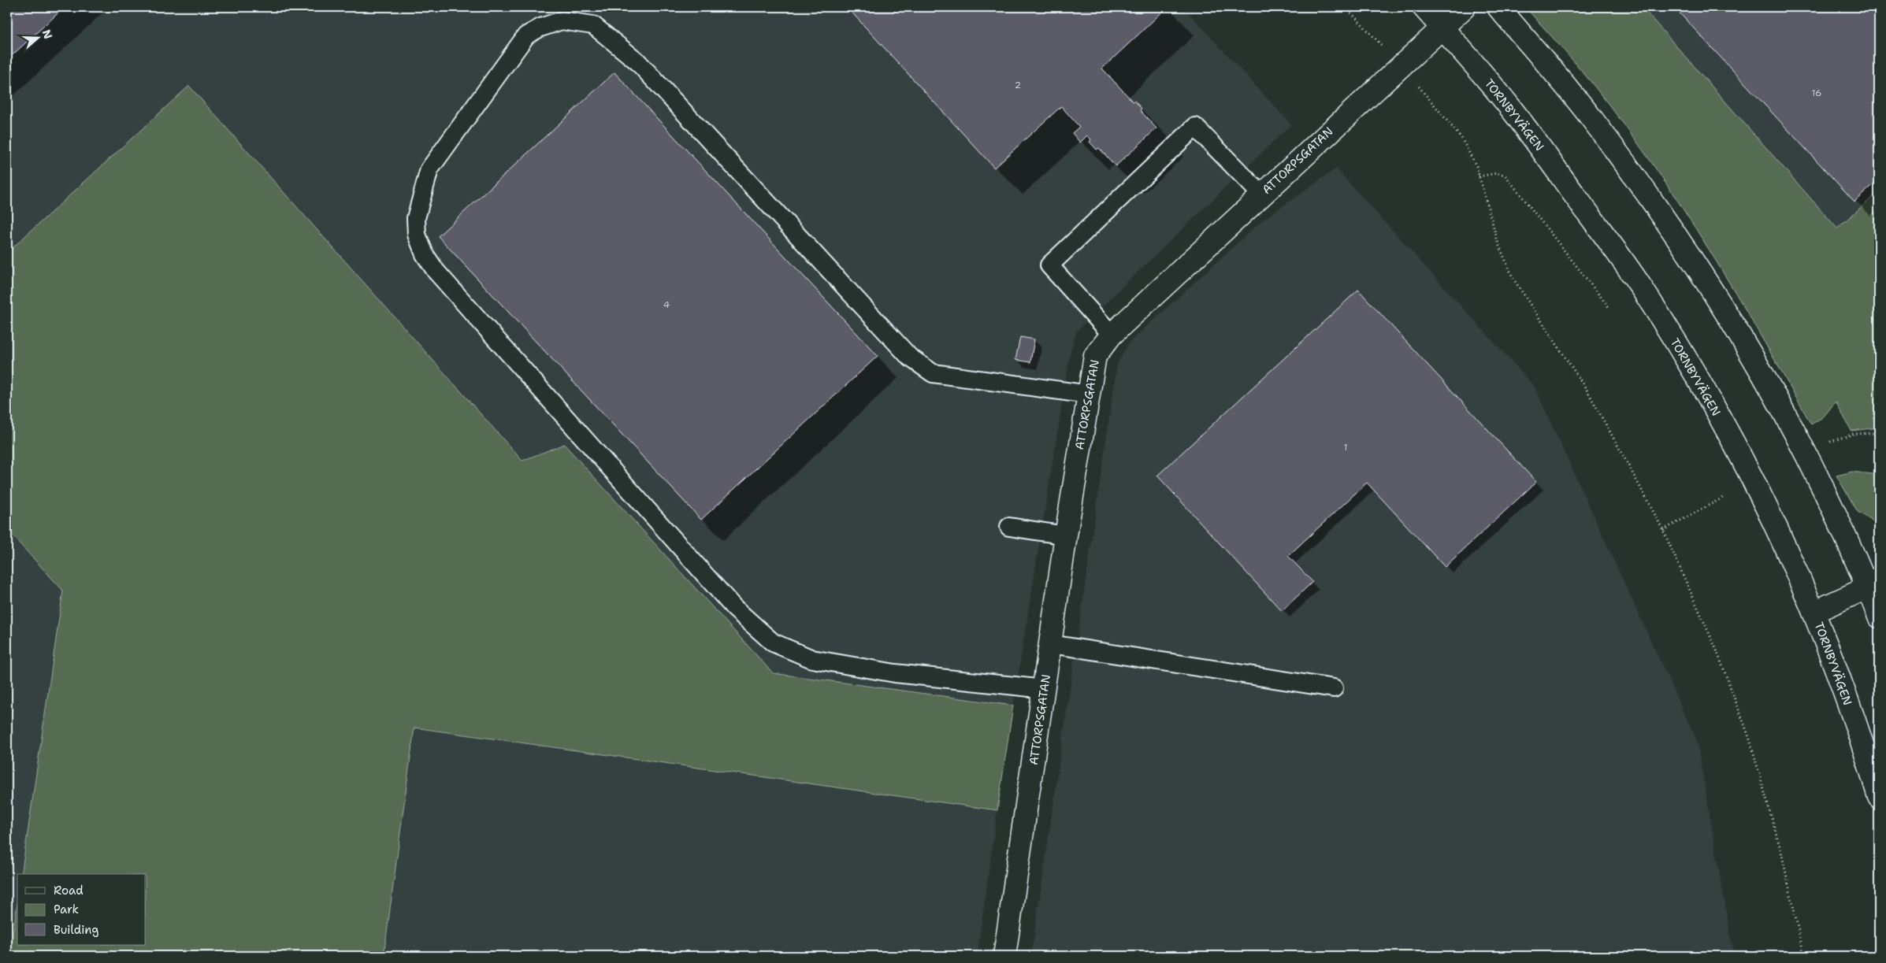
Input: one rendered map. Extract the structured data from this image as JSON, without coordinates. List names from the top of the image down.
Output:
{
  "streets": {
    "main road": ["TORNBYVÄGEN", "ATTORPSGATAN"]
  },
  "crossings": [
    ["TORNBYVÄGEN", "ATTORPSGATAN"]
  ],
  "house_numbers": [
    "2",
    "16",
    "4",
    "1"
  ],
  "legend": ["Road", "Park", "Building"],
  "north": "right"
}
